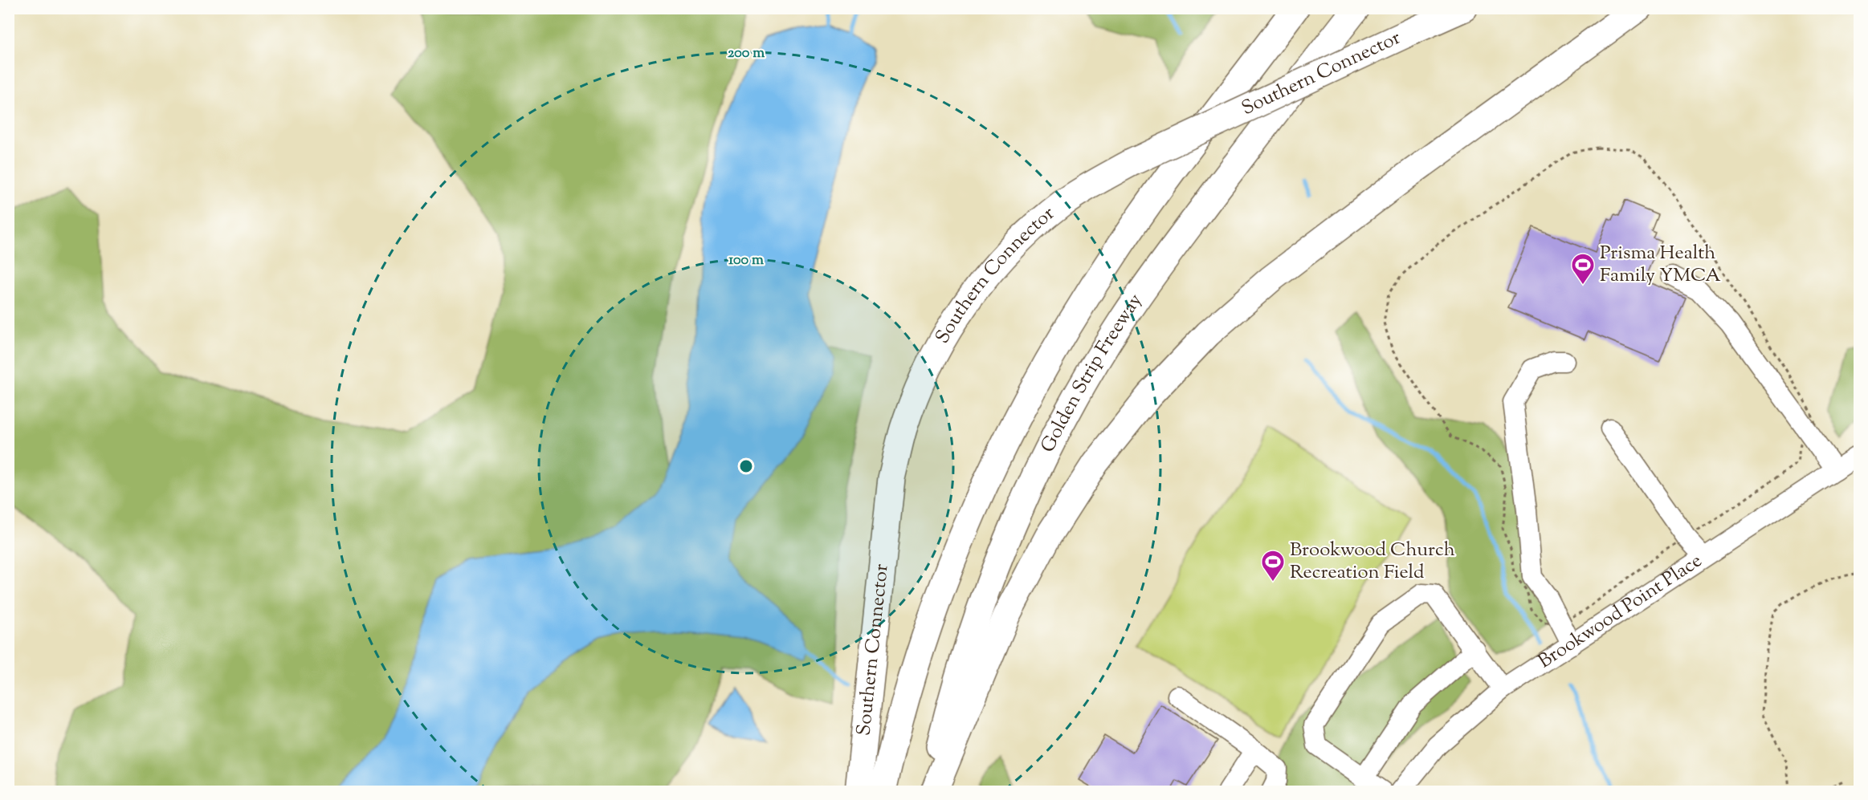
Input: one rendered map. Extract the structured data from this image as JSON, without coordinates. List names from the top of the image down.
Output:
{
  "streets": {
    "highway": ["Southern Connector", "Golden Strip Freeway"],
    "street": ["Brookwood Point Place"]
  },
  "places": {
    "sports": ["Prisma Health Family YMCA", "Brookwood Church Recreation Field"]
  },
  "rings": ["200 m", "100 m"]
}
